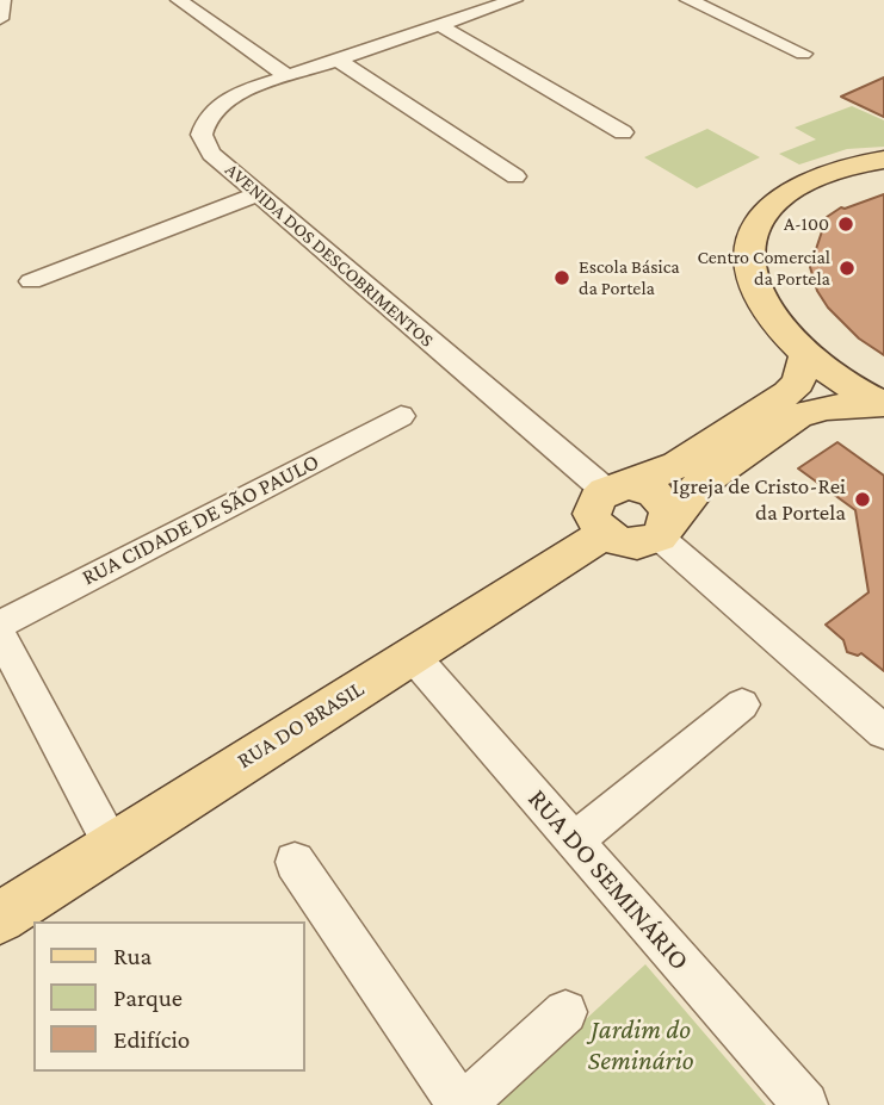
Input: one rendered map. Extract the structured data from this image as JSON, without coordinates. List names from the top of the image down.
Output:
{
  "streets": {
    "main road": ["RUA DO BRASIL"],
    "street": ["AVENIDA DOS DESCOBRIMENTOS", "RUA CIDADE DE SÃO PAULO", "RUA DO SEMINÁRIO"]
  },
  "crossings": [
    ["AVENIDA DOS DESCOBRIMENTOS", "RUA DO BRASIL"],
    ["RUA DO BRASIL", "RUA DO SEMINÁRIO"]
  ],
  "parks": ["Jardim do Seminário"],
  "places": [
    "A-100",
    "Centro Comercial da Portela",
    "Escola Básica da Portela",
    "Igreja de Cristo-Rei da Portela"
  ],
  "legend": ["Rua", "Parque", "Edifício"]
}
